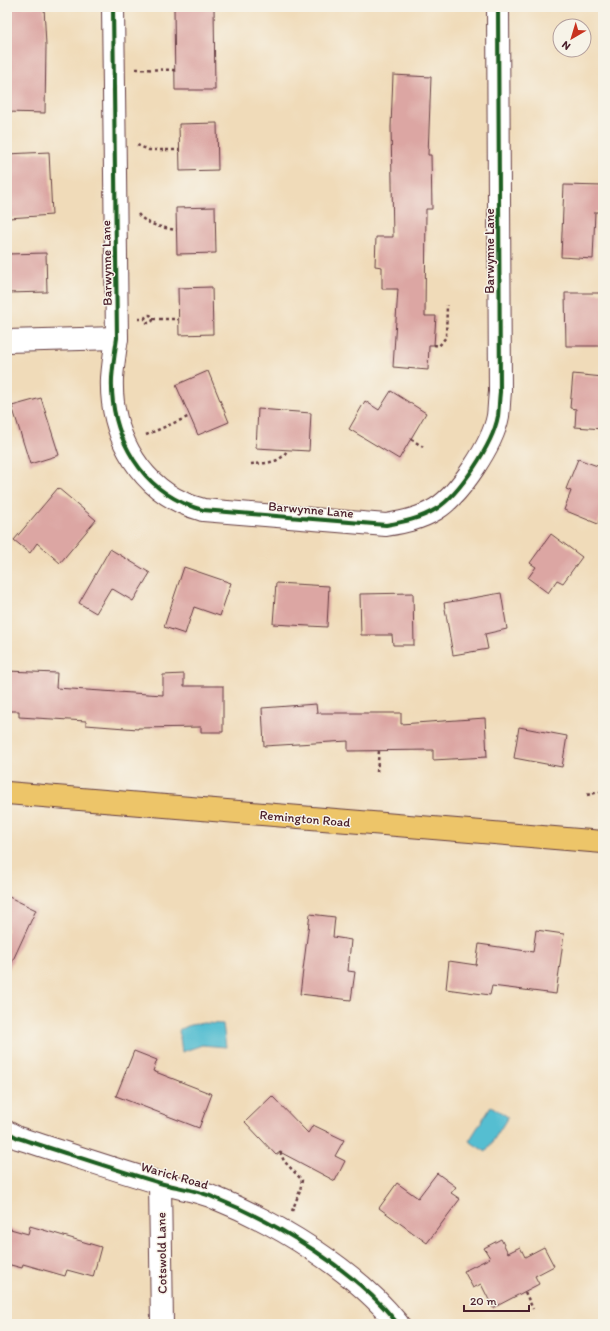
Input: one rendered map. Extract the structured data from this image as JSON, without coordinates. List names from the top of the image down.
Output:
{
  "streets": {
    "main road": ["Remington Road"],
    "street": ["Barwynne Lane", "Warick Road", "Cotswold Lane"]
  },
  "crossings": [
    ["Warick Road", "Cotswold Lane"]
  ],
  "scale_bar": "20 m",
  "north": "bottom left"
}
